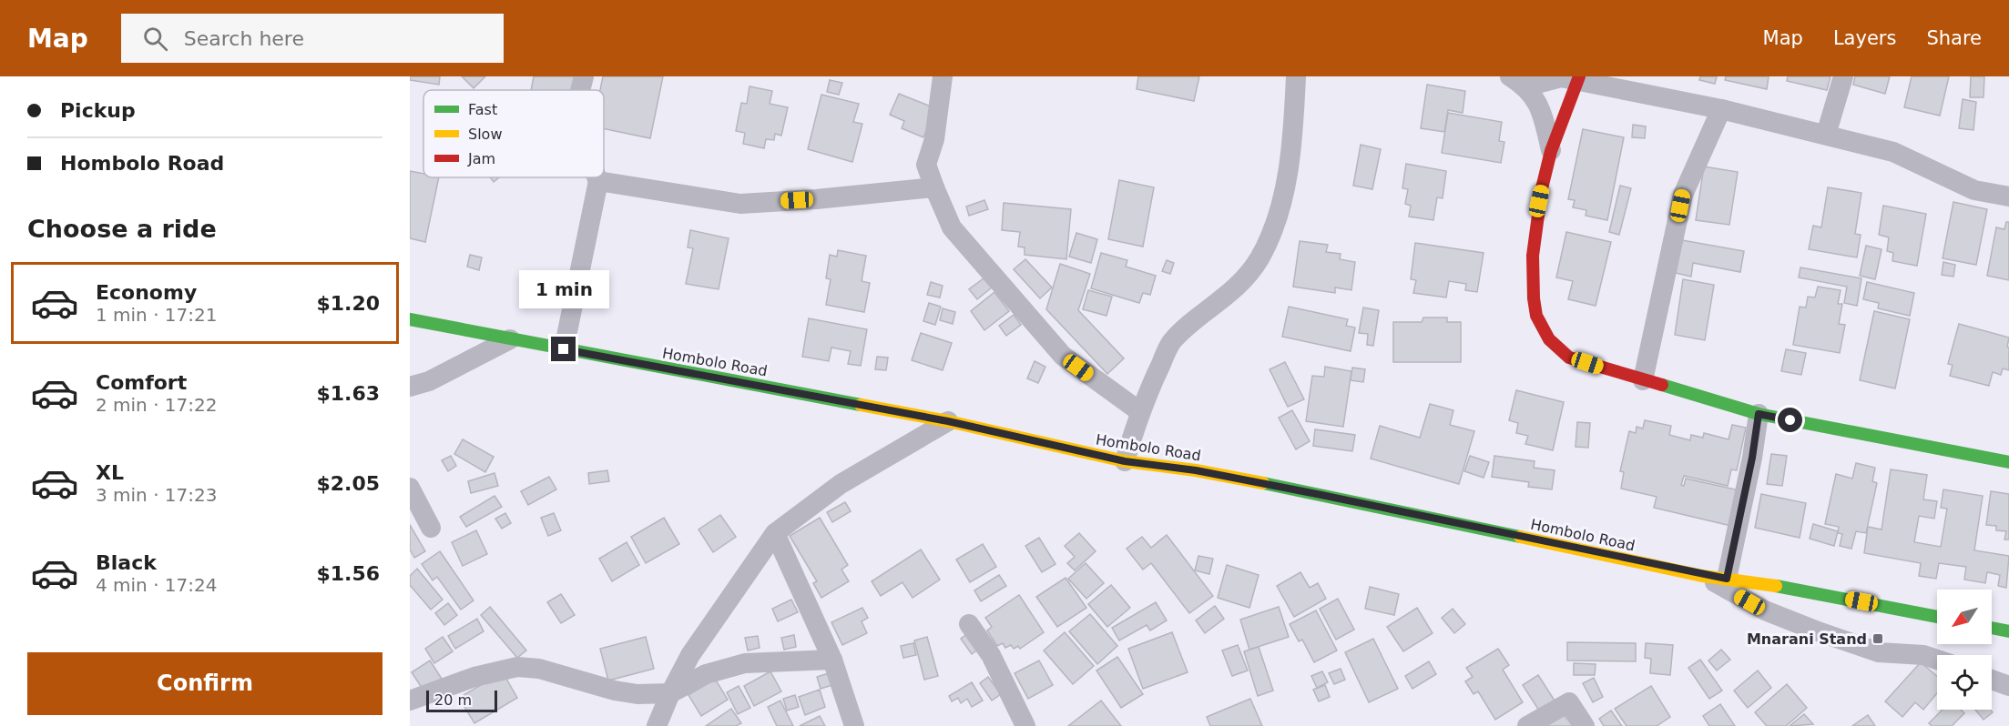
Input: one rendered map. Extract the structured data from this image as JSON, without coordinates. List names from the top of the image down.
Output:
{
  "streets": {
    "street": ["Hombolo Road"]
  },
  "places": {
    "transit": ["Mnarani Stand"]
  },
  "legend": ["Fast", "Slow", "Jam"],
  "scale_bar": "20 m",
  "north": "bottom left",
  "page": {
    "header": "Map",
    "search": "Search here",
    "nav": ["Map", "Layers", "Share"],
    "banner": ["Pickup", "Hombolo Road"],
    "heading": "Choose a ride",
    "list": [
      {
        "name": "Economy",
        "note": "1 min · 17:21",
        "value": "$1.20"
      },
      {
        "name": "Comfort",
        "note": "2 min · 17:22",
        "value": "$1.63"
      },
      {
        "name": "XL",
        "note": "3 min · 17:23",
        "value": "$2.05"
      },
      {
        "name": "Black",
        "note": "4 min · 17:24",
        "value": "$1.56"
      }
    ],
    "bubble": "1 min",
    "buttons": "Confirm",
    "scale": "20 m"
  }
}
